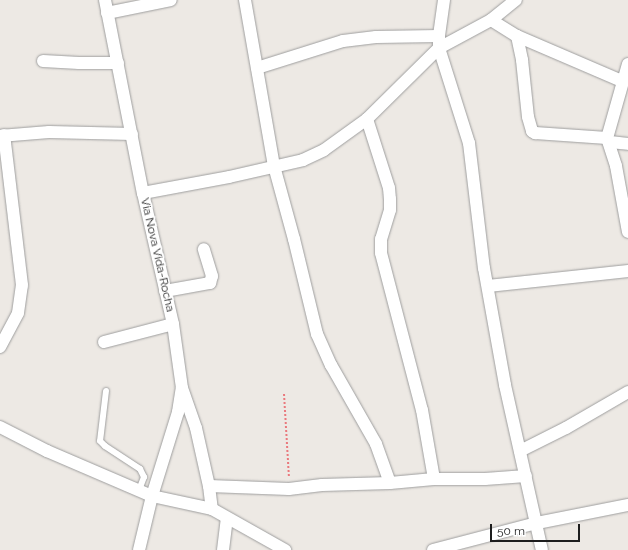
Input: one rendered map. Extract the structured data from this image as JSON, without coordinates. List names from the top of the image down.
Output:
{
  "streets": {
    "street": ["Via Nova Vida-Rocha"]
  },
  "scale_bar": "50 m"
}
